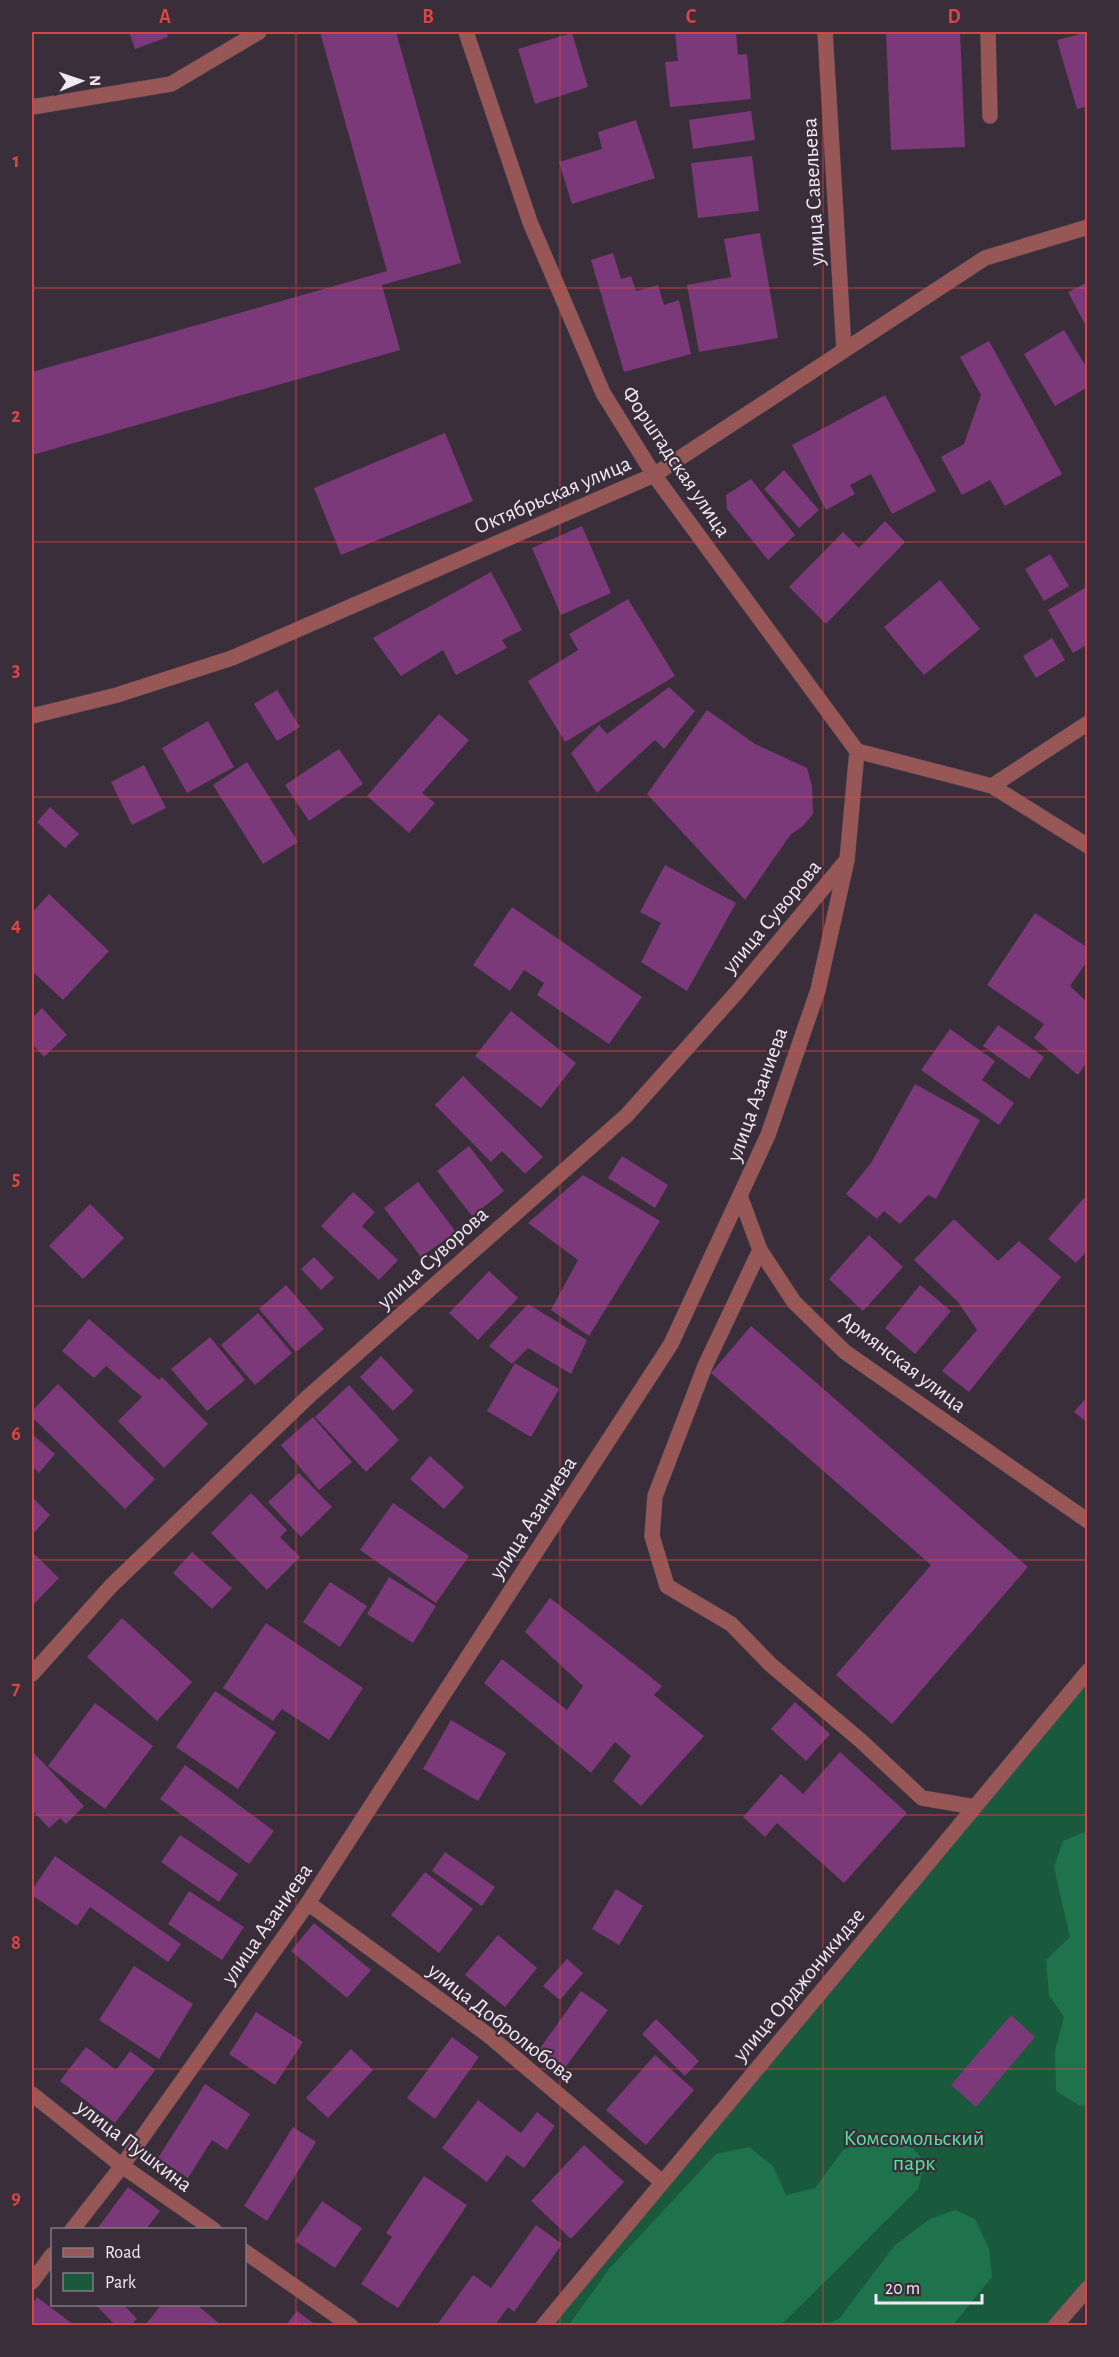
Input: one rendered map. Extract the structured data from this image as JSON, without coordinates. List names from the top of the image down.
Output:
{
  "streets": {
    "street": [
      "улица Савельева",
      "Форштадская улица",
      "Октябрьская улица",
      "улица Суворова",
      "улица Азаниева",
      "Армянская улица",
      "улица Орджоникидзе",
      "улица Добролюбова",
      "улица Пушкина"
    ]
  },
  "crossings": [
    ["улица Савельева", "Октябрьская улица"],
    ["Форштадская улица", "Октябрьская улица"],
    ["Форштадская улица", "улица Азаниева"],
    ["улица Суворова", "улица Азаниева"],
    ["улица Азаниева", "Армянская улица"],
    ["улица Азаниева", "улица Добролюбова"],
    ["улица Азаниева", "улица Пушкина"],
    ["улица Орджоникидзе", "улица Добролюбова"]
  ],
  "parks": ["Комсомольский парк"],
  "legend": ["Road", "Park"],
  "scale_bar": "20 m",
  "north": "right",
  "grid": {
    "columns": [
      "A",
      "B",
      "C",
      "D"
    ],
    "rows": [
      "1",
      "2",
      "3",
      "4",
      "5",
      "6",
      "7",
      "8",
      "9"
    ]
  }
}
